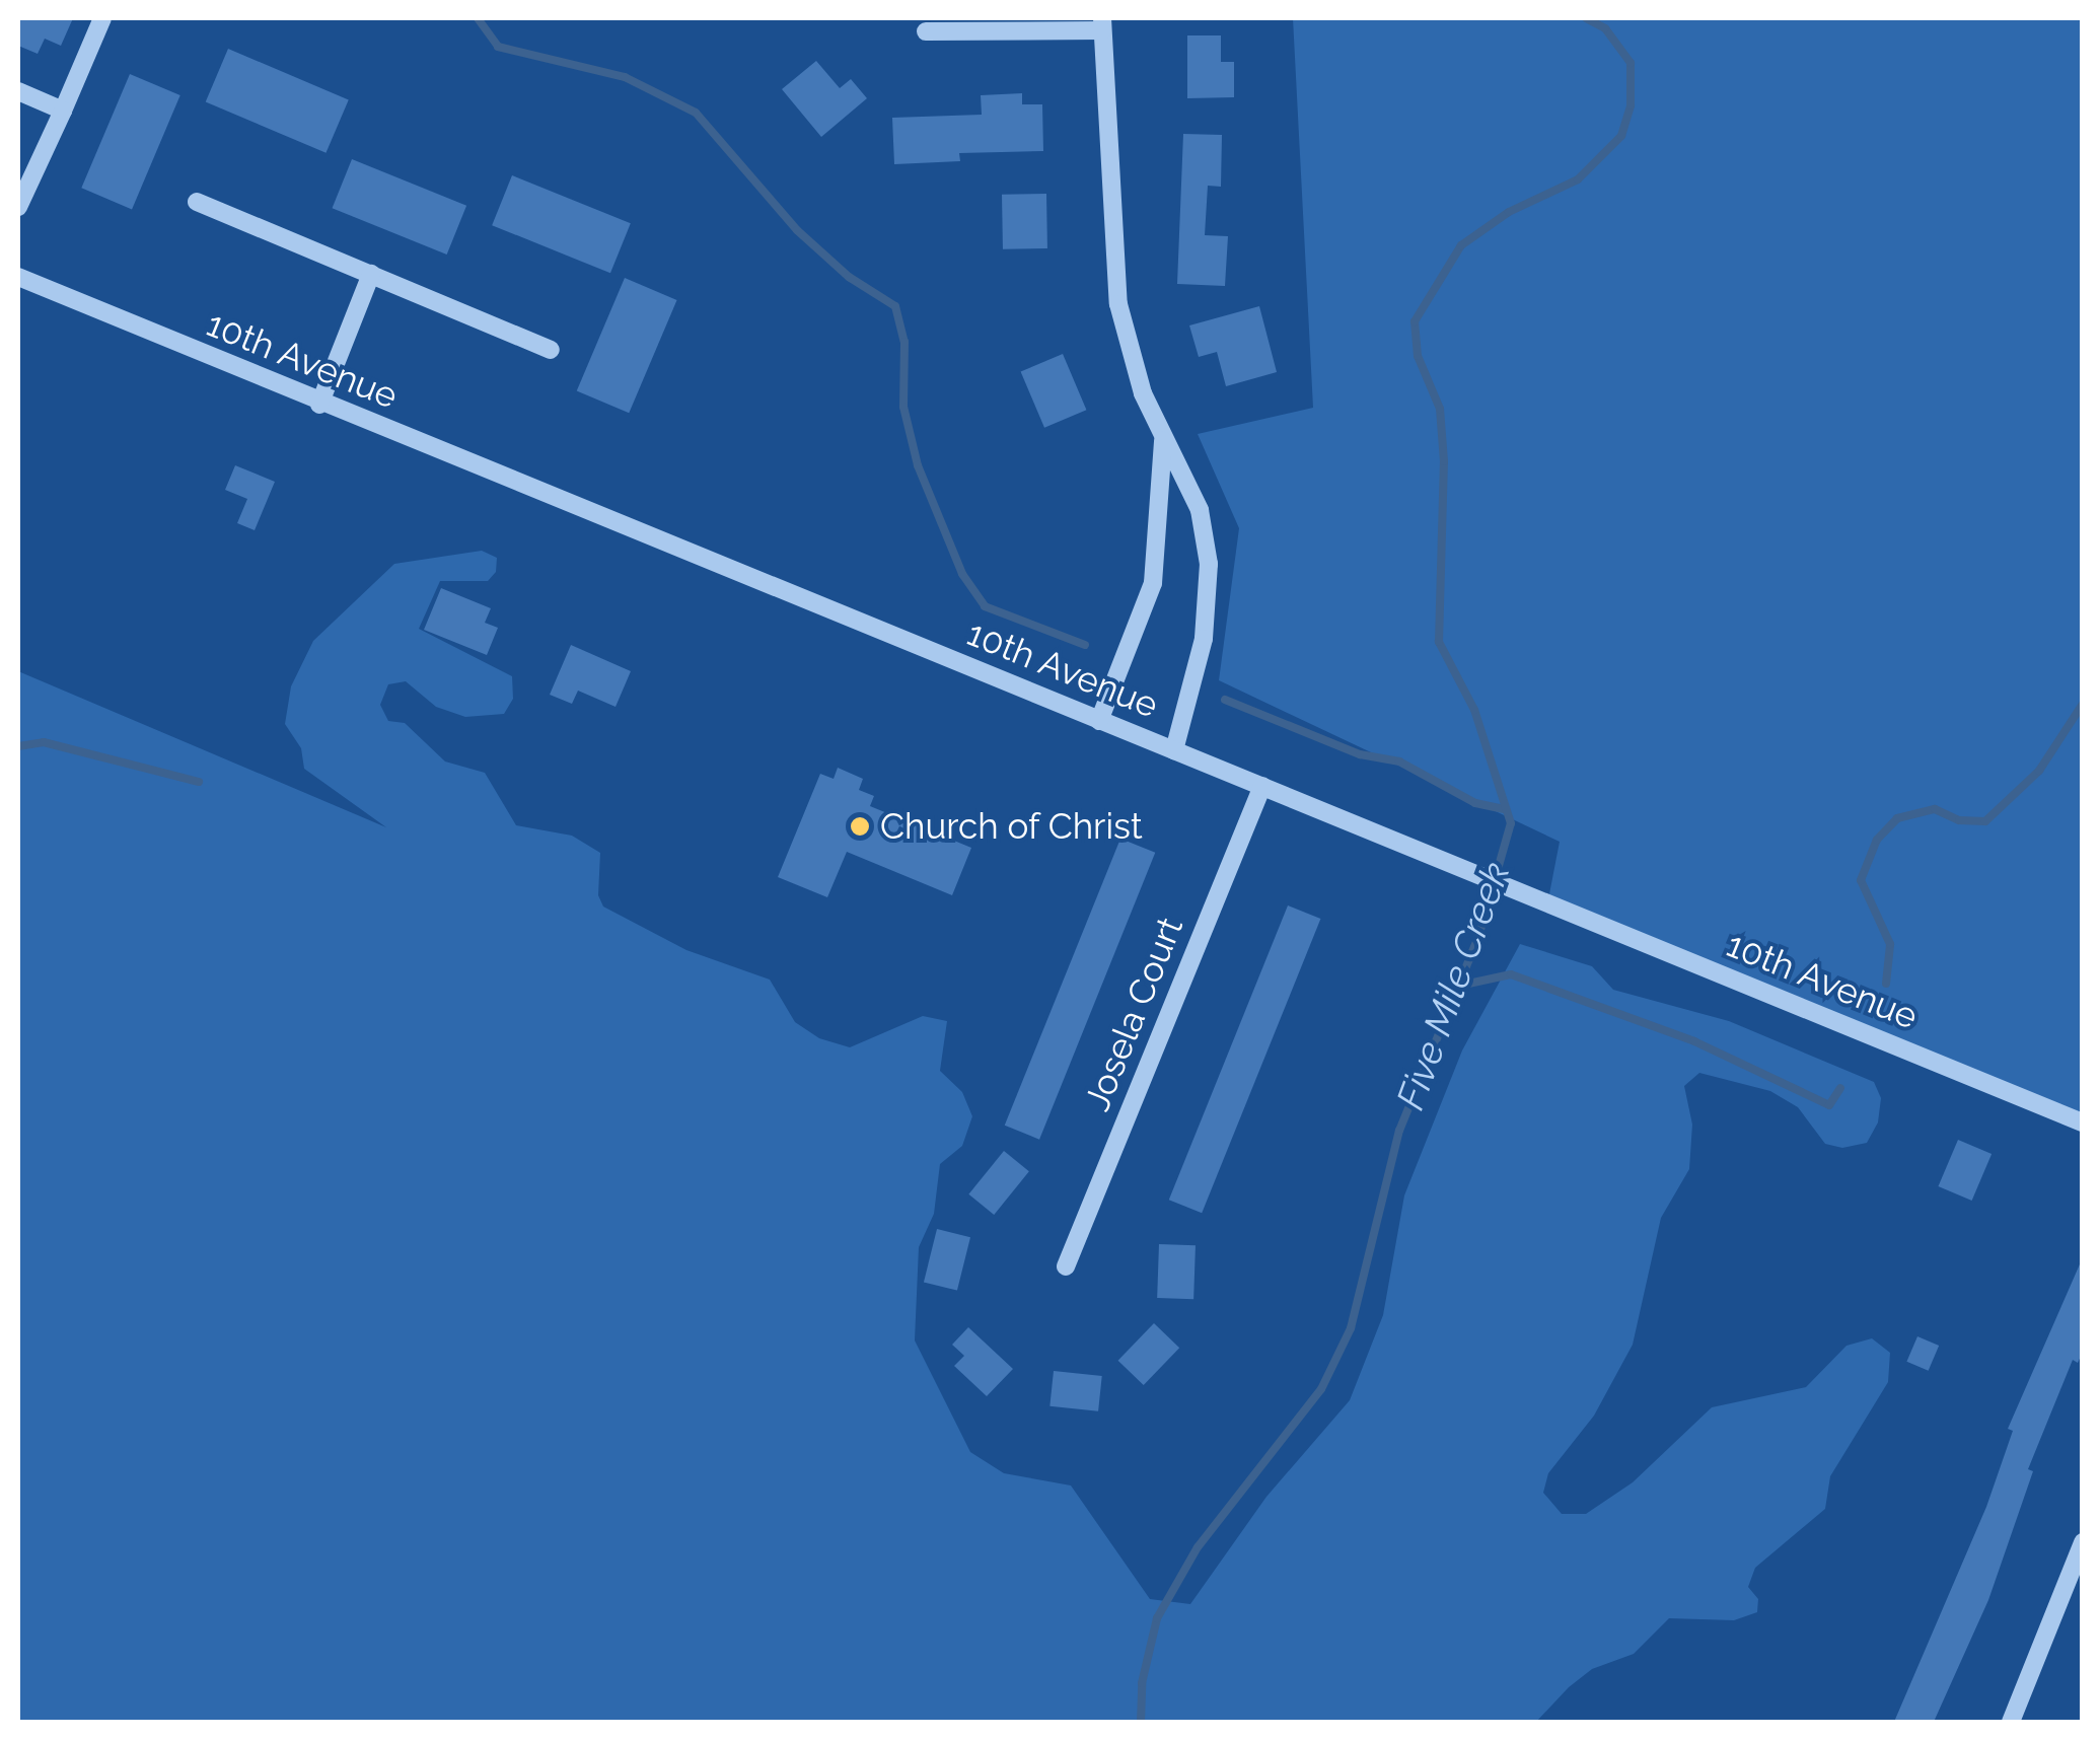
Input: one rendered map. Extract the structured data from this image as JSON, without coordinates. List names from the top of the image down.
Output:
{
  "streets": {
    "street": ["10th Avenue", "Josela Court"]
  },
  "crossings": [
    ["10th Avenue", "Josela Court"]
  ],
  "water": ["Five Mile Creek"],
  "places": ["Church of Christ"]
}
